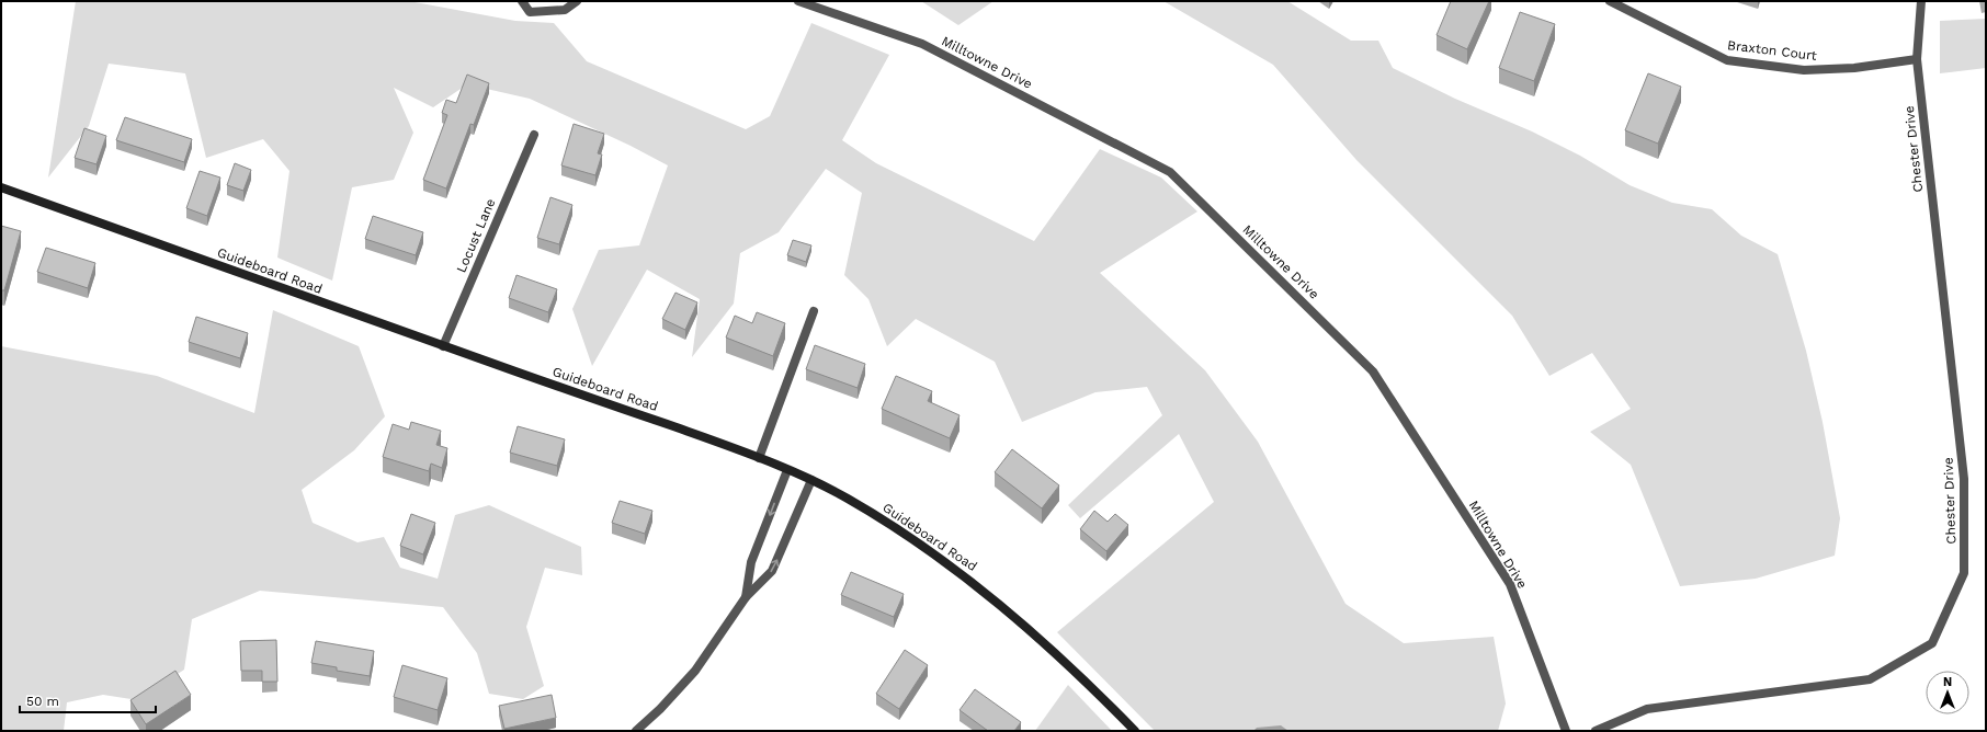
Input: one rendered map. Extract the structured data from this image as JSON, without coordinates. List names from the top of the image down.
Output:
{
  "streets": {
    "street": [
      "Braxton Court",
      "Milltowne Drive",
      "Chester Drive",
      "Locust Lane",
      "Guideboard Road"
    ]
  },
  "crossings": [
    ["Braxton Court", "Chester Drive"],
    ["Locust Lane", "Guideboard Road"]
  ],
  "scale_bar": "50 m",
  "north": "top"
}
